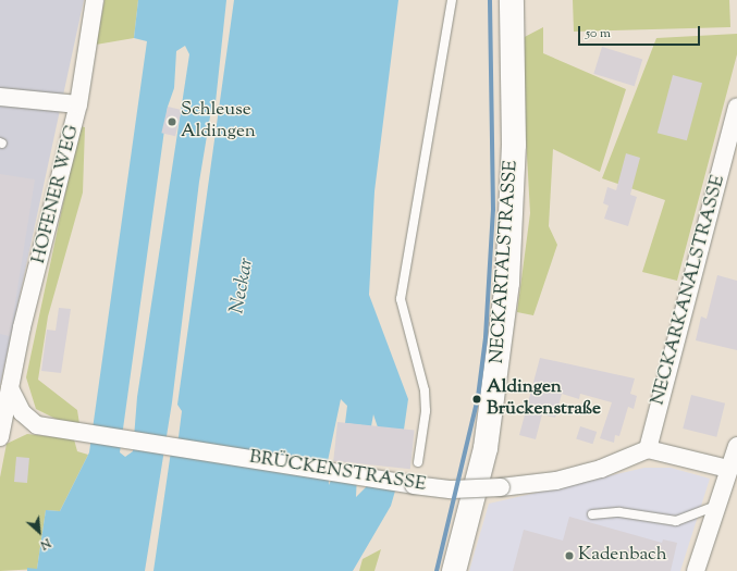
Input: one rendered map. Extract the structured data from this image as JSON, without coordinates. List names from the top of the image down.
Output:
{
  "streets": {
    "main road": ["NECKARTALSTRASSE"],
    "street": ["HOFENER WEG", "NECKARKANALSTRASSE", "BRÜCKENSTRASSE"]
  },
  "crossings": [
    ["HOFENER WEG", "BRÜCKENSTRASSE"],
    ["NECKARKANALSTRASSE", "BRÜCKENSTRASSE"]
  ],
  "water": ["Neckar"],
  "places": ["Schleuse Aldingen", "Aldingen Brückenstraße", "Kadenbach"],
  "scale_bar": "50 m",
  "north": "bottom right"
}
